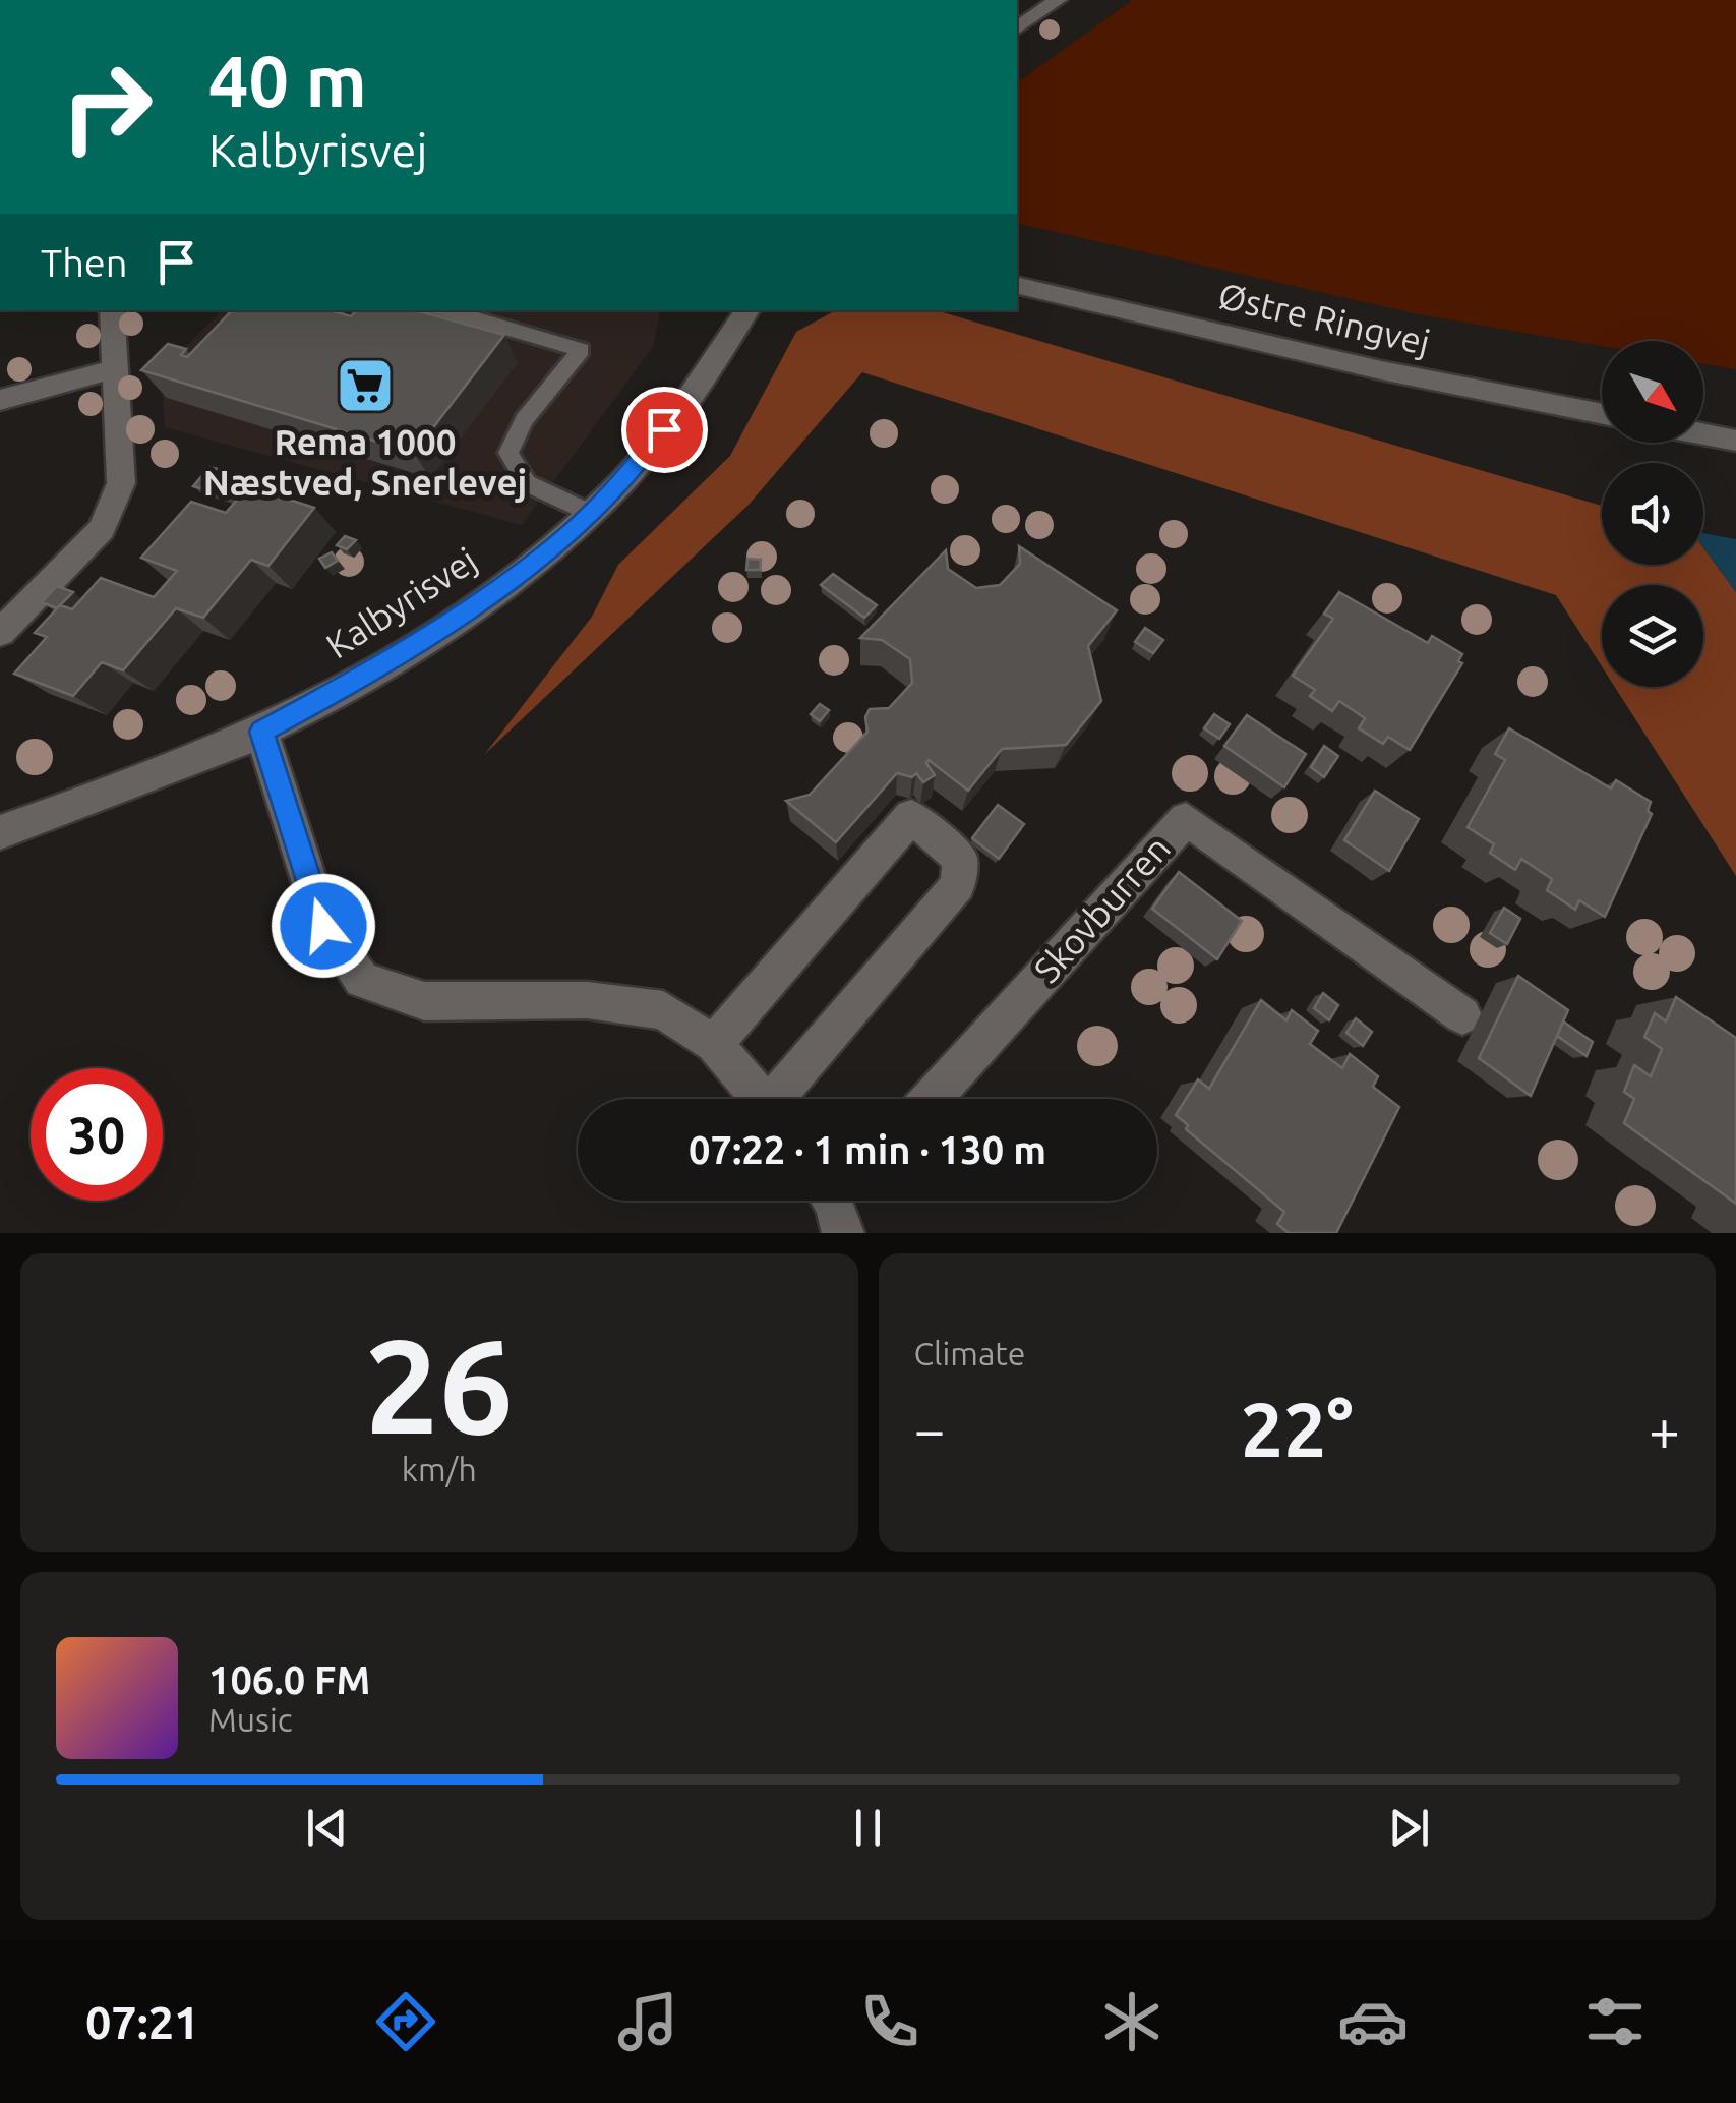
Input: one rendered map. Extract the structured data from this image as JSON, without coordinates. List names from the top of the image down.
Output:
{
  "streets": {
    "street": ["Østre Ringvej", "Kalbyrisvej", "Skovburren"]
  },
  "places": {
    "supermarket": ["Rema 1000 Næstved, Snerlevej"]
  },
  "north": "bottom right",
  "page": {
    "turn": ["40 m", "Kalbyrisvej"],
    "then": "Then",
    "limit": "30",
    "trip": "07:22 · 1 min · 130 m",
    "tile": [
      ["26", "km/h"],
      "Climate"
    ],
    "heat": ["−", "22°", "+"],
    "song": ["106.0 FM", "Music"],
    "tabs": "07:21"
  }
}
